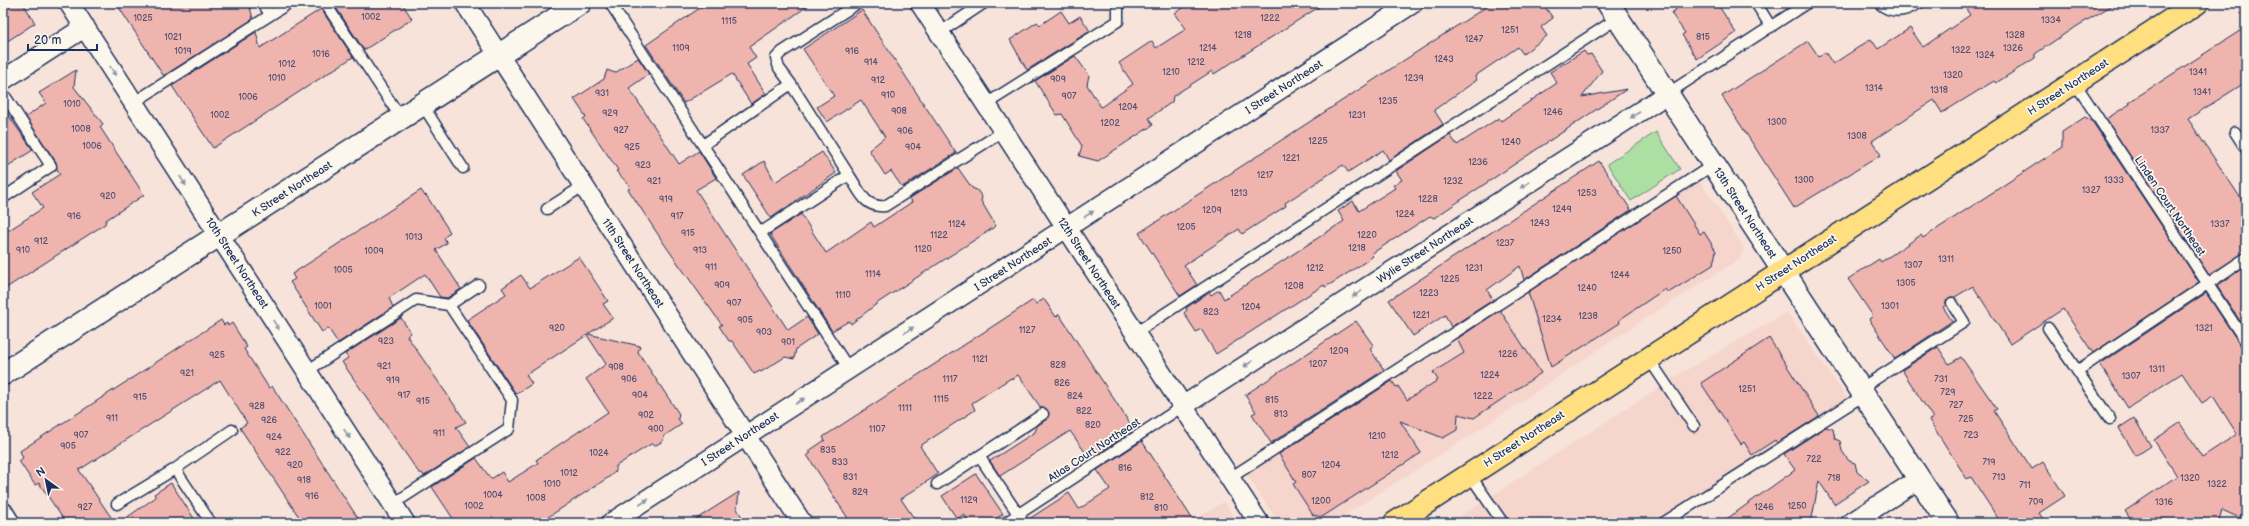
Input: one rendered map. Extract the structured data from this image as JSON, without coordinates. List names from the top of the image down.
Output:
{
  "streets": {
    "main road": ["H Street Northeast", "K Street Northeast", "13th Street Northeast"],
    "street": [
      "I Street Northeast",
      "Wylie Street Northeast",
      "10th Street Northeast",
      "11th Street Northeast",
      "12th Street Northeast"
    ],
    "lane": ["Linden Court Northeast", "Atlas Court Northeast"]
  },
  "crossings": [
    ["I Street Northeast", "11th Street Northeast"],
    ["I Street Northeast", "12th Street Northeast"],
    ["H Street Northeast", "Linden Court Northeast"],
    ["H Street Northeast", "13th Street Northeast"],
    ["K Street Northeast", "10th Street Northeast"],
    ["K Street Northeast", "11th Street Northeast"],
    ["13th Street Northeast", "Wylie Street Northeast"],
    ["Wylie Street Northeast", "12th Street Northeast"],
    ["Wylie Street Northeast", "Atlas Court Northeast"],
    ["12th Street Northeast", "Atlas Court Northeast"]
  ],
  "one_way": ["I Street Northeast", "Wylie Street Northeast", "10th Street Northeast"],
  "house_numbers": [
    "1002",
    "1025",
    "1222",
    "1334",
    "1115",
    "1251",
    "1218",
    "1328",
    "1021",
    "815",
    "1247",
    "1109",
    "1214",
    "1326",
    "1322",
    "1019",
    "916",
    "1016",
    "1324",
    "1243",
    "914",
    "1212",
    "1012",
    "1210",
    "1341",
    "1320",
    "1010",
    "1239",
    "909",
    "912",
    "1314",
    "1318",
    "1341",
    "931",
    "910",
    "907",
    "1006",
    "1235",
    "1010",
    "1204",
    "908",
    "1246",
    "929",
    "1002",
    "1231",
    "1300",
    "1202",
    "1008",
    "927",
    "1337",
    "906",
    "1308",
    "1225",
    "1240",
    "1006",
    "925",
    "904",
    "1221",
    "1236",
    "923",
    "1217",
    "1300",
    "1333",
    "921",
    "1232",
    "1327",
    "1213",
    "1253",
    "920",
    "919",
    "1228",
    "1249",
    "1209",
    "1224",
    "916",
    "917",
    "1243",
    "1124",
    "1337",
    "1205",
    "915",
    "1122",
    "1220",
    "1013",
    "912",
    "1237",
    "1218",
    "1120",
    "910",
    "913",
    "1009",
    "1250",
    "1311",
    "1307",
    "911",
    "1212",
    "1231",
    "1005",
    "1114",
    "1244",
    "1225",
    "1305",
    "909",
    "1208",
    "1240",
    "1223",
    "1110",
    "907",
    "1001",
    "1301",
    "1204",
    "823",
    "1221",
    "1238",
    "1234",
    "905",
    "920",
    "1321",
    "1127",
    "903",
    "923",
    "901",
    "1209",
    "1226",
    "925",
    "1121",
    "1207",
    "828",
    "921",
    "908",
    "1311",
    "921",
    "1224",
    "1307",
    "906",
    "1117",
    "731",
    "919",
    "826",
    "1251",
    "729",
    "917",
    "904",
    "824",
    "1222",
    "915",
    "1115",
    "815",
    "915",
    "727",
    "928",
    "1111",
    "822",
    "813",
    "902",
    "911",
    "725",
    "926",
    "820",
    "900",
    "1107",
    "911",
    "907",
    "723",
    "1210",
    "924",
    "905",
    "835",
    "922",
    "1024",
    "1212",
    "722",
    "833",
    "719",
    "920",
    "1204",
    "816",
    "1012",
    "807",
    "831",
    "713",
    "718",
    "1320",
    "918",
    "1010",
    "1322",
    "711",
    "829",
    "1004",
    "916",
    "812",
    "1008",
    "1129",
    "1200",
    "709",
    "1316",
    "1002",
    "1250",
    "927",
    "1246",
    "810"
  ],
  "scale_bar": "20 m",
  "north": "top left"
}
